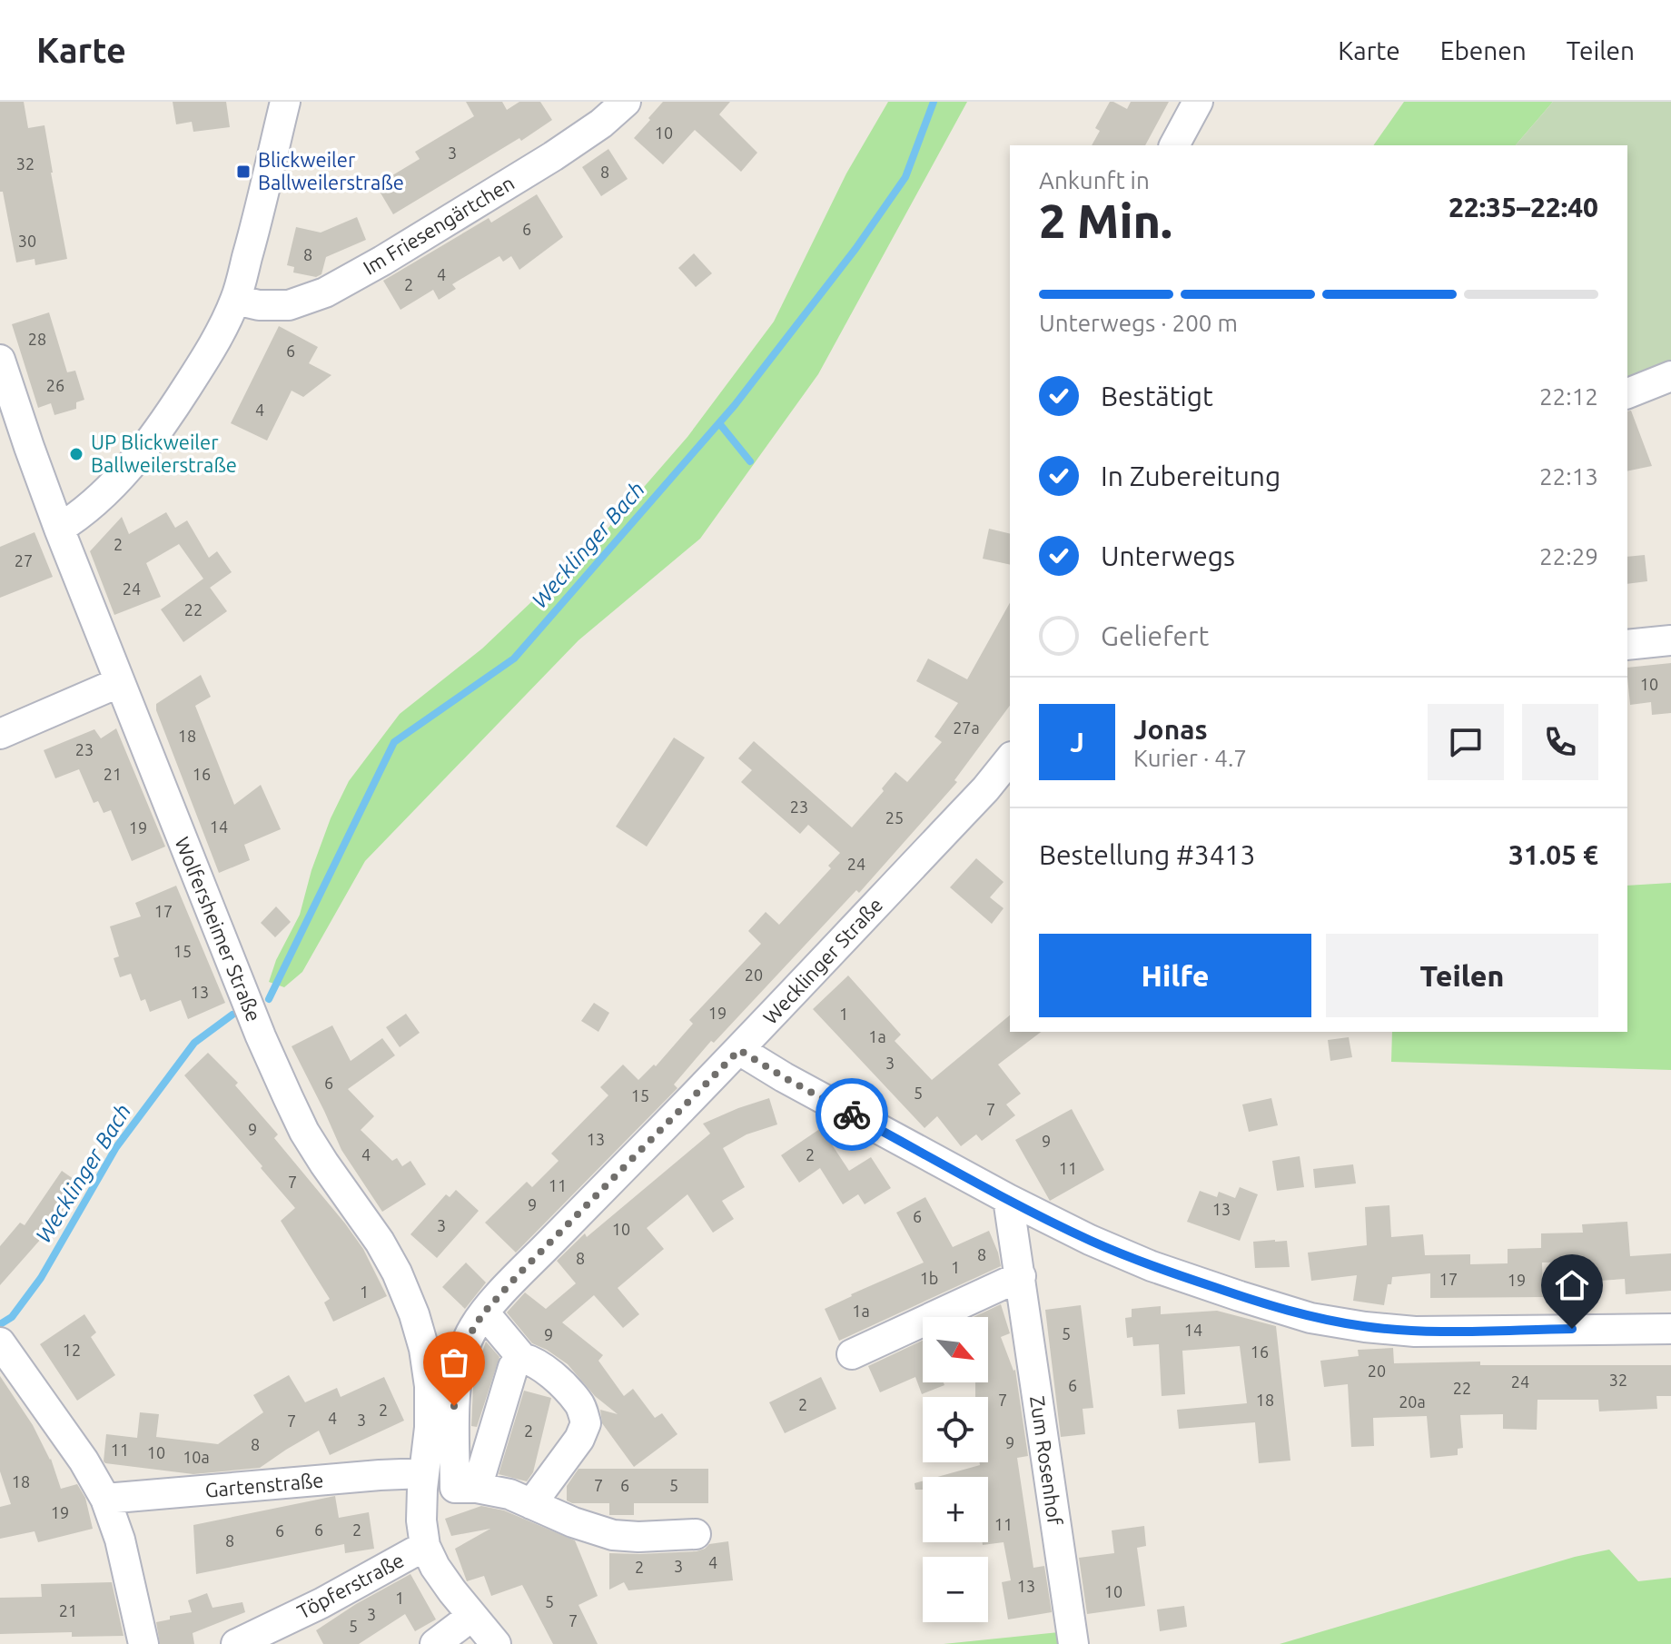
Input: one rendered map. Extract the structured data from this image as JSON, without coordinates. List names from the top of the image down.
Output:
{
  "streets": {
    "street": [
      "Im Friesengärtchen",
      "Wolfersheimer Straße",
      "Wecklinger Straße",
      "Zum Rosenhof",
      "Gartenstraße",
      "Töpferstraße"
    ]
  },
  "crossings": [
    ["Wolfersheimer Straße", "Gartenstraße"],
    ["Wolfersheimer Straße", "Töpferstraße"],
    ["Wecklinger Straße", "Gartenstraße"]
  ],
  "water": ["Wecklinger Bach"],
  "places": {
    "transit": ["Blickweiler Ballweilerstraße"],
    "other": ["UP Blickweiler Ballweilerstraße"]
  },
  "house_numbers": [
    "10",
    "3",
    "32",
    "8",
    "6",
    "30",
    "8",
    "4",
    "2",
    "28",
    "6",
    "26",
    "4",
    "2",
    "27",
    "24",
    "22",
    "10",
    "27a",
    "18",
    "23",
    "21",
    "16",
    "23",
    "25",
    "14",
    "19",
    "24",
    "17",
    "15",
    "20",
    "13",
    "19",
    "1",
    "1a",
    "3",
    "6",
    "5",
    "15",
    "7",
    "9",
    "13",
    "9",
    "4",
    "2",
    "11",
    "7",
    "11",
    "9",
    "13",
    "6",
    "3",
    "10",
    "8",
    "8",
    "1",
    "1b",
    "17",
    "19",
    "1",
    "1a",
    "14",
    "5",
    "9",
    "12",
    "16",
    "20",
    "32",
    "24",
    "6",
    "22",
    "7",
    "18",
    "20a",
    "2",
    "2",
    "4",
    "3",
    "7",
    "2",
    "9",
    "8",
    "11",
    "10",
    "10a",
    "18",
    "7",
    "6",
    "5",
    "19",
    "11",
    "6",
    "2",
    "6",
    "8",
    "4",
    "3",
    "2",
    "13",
    "10",
    "1",
    "5",
    "21",
    "3",
    "7",
    "5"
  ],
  "north": "bottom right",
  "page": {
    "header": "Karte",
    "nav": ["Karte", "Ebenen", "Teilen"],
    "heading": ["2 Min.", "Ankunft in", "22:35–22:40"],
    "panel": [
      "Jonas",
      "Kurier · 4.7",
      "Bestellung #3413",
      "31.05 €"
    ],
    "bar": "Unterwegs · 200 m",
    "list": [
      ["Bestätigt", "22:12"],
      ["In Zubereitung", "22:13"],
      ["Unterwegs", "22:29"],
      "Geliefert"
    ],
    "round": "J",
    "buttons": ["Hilfe", "Teilen"],
    "map_buttons": ["+", "−"]
  }
}
